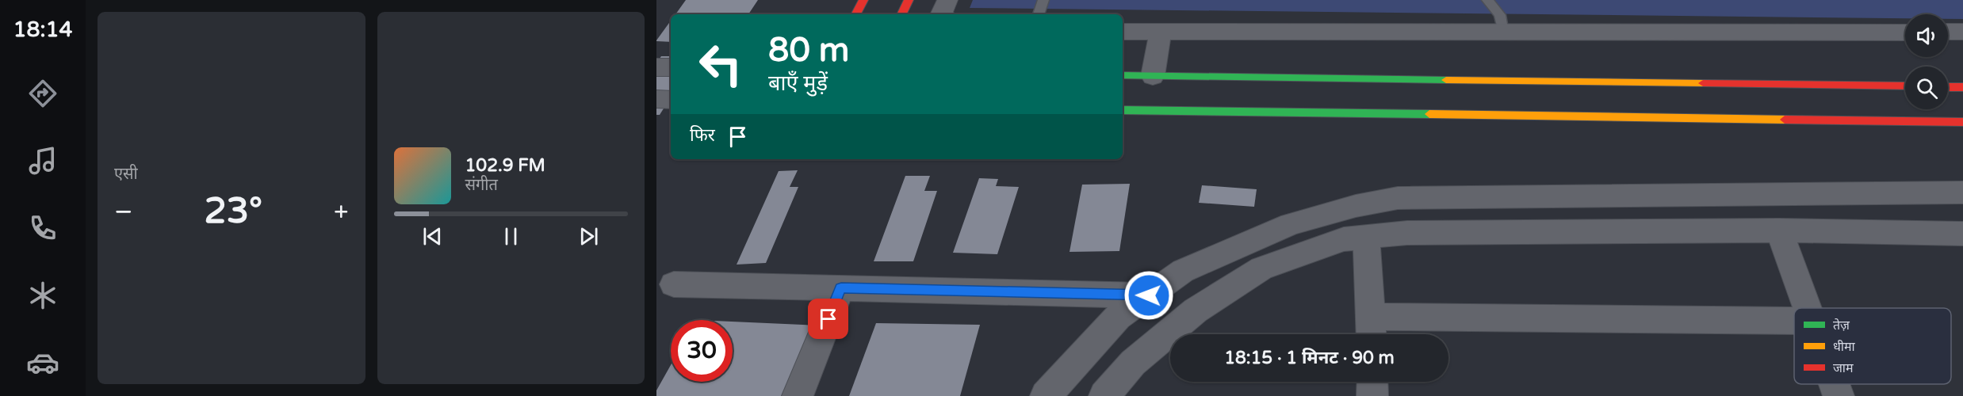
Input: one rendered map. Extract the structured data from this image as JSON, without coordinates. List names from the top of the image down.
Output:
{
  "legend": ["तेज़", "धीमा", "जाम"],
  "page": {
    "tabs": "18:14",
    "tile": "एसी",
    "turn": ["80 m", "बाएँ मुड़ें"],
    "then": "फिर",
    "song": ["102.9 FM", "संगीत"],
    "heat": ["−", "23°", "+"],
    "limit": "30",
    "trip": "18:15 · 1 मिनट · 90 m"
  }
}
